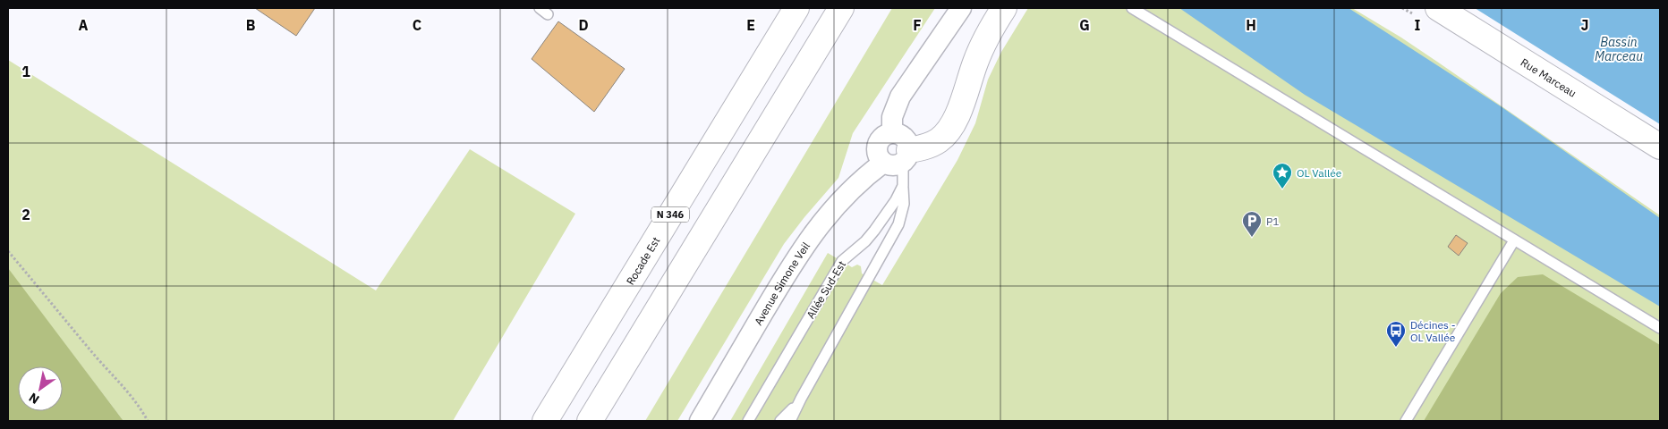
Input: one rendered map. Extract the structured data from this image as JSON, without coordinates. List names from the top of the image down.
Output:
{
  "streets": {
    "main road": ["Rue Marceau", "N 346", "Rocade Est"],
    "street": ["Avenue Simone Veil"],
    "lane": ["Allée Sud-Est"]
  },
  "water": ["Bassin Marceau"],
  "places": {
    "place": ["OL Vallée"],
    "parking": ["P1"],
    "bus stop": ["Décines - OL Vallée"]
  },
  "north": "bottom left",
  "grid": {
    "columns": [
      "A",
      "B",
      "C",
      "D",
      "E",
      "F",
      "G",
      "H",
      "I",
      "J"
    ],
    "rows": ["1", "2"]
  }
}
